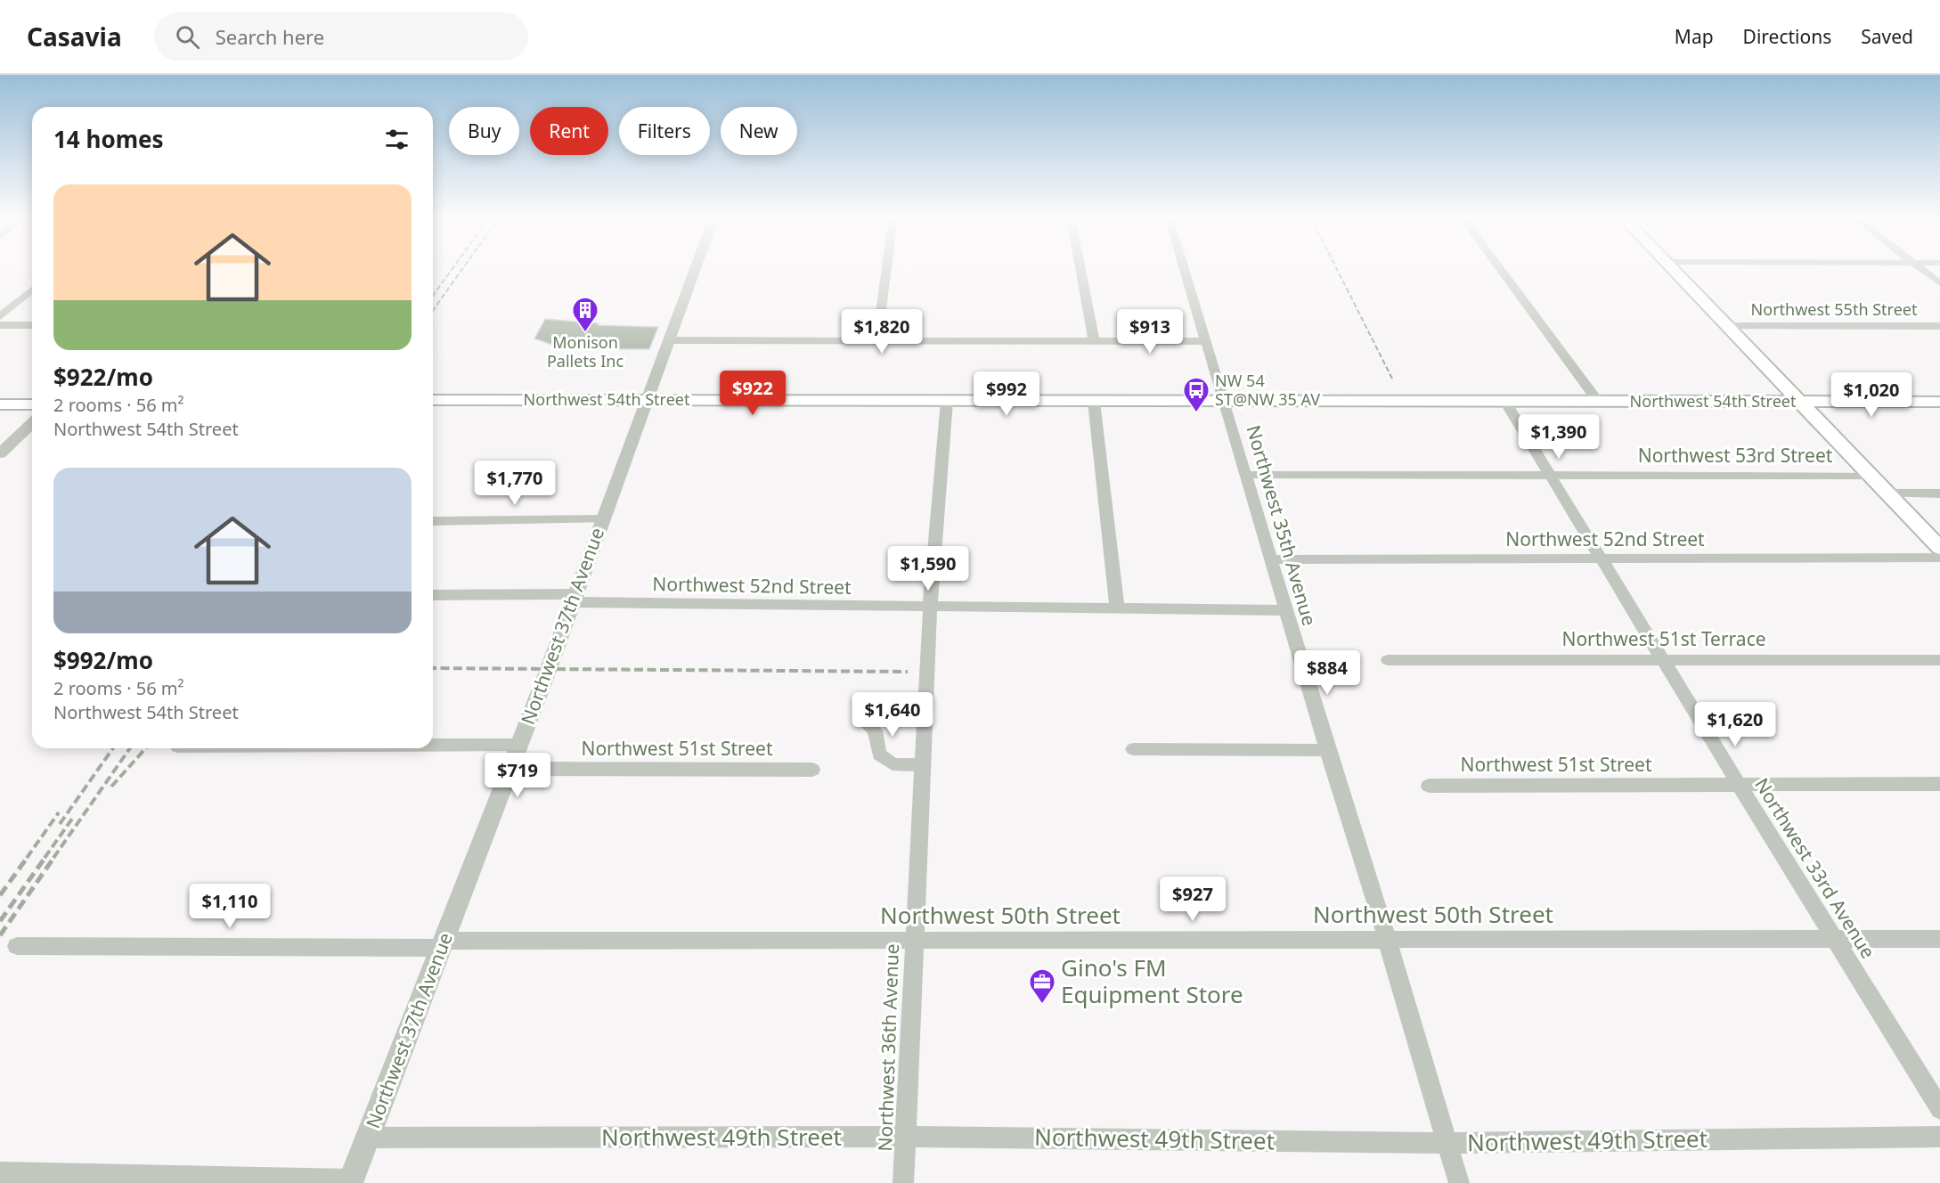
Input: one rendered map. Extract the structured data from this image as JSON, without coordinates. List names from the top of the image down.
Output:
{
  "streets": {
    "main road": ["Northwest 54th Street"],
    "street": [
      "Northwest 55th Street",
      "Northwest 53rd Street",
      "Northwest 35th Avenue",
      "Northwest 52nd Street",
      "Northwest 37th Avenue",
      "Northwest 51st Terrace",
      "Northwest 51st Street",
      "Northwest 33rd Avenue",
      "Northwest 50th Street",
      "Northwest 36th Avenue",
      "Northwest 49th Street"
    ]
  },
  "crossings": [
    ["Northwest 54th Street", "Northwest 35th Avenue"],
    ["Northwest 54th Street", "Northwest 37th Avenue"],
    ["Northwest 54th Street", "Northwest 33rd Avenue"],
    ["Northwest 54th Street", "Northwest 36th Avenue"],
    ["Northwest 53rd Street", "Northwest 35th Avenue"],
    ["Northwest 53rd Street", "Northwest 33rd Avenue"],
    ["Northwest 35th Avenue", "Northwest 52nd Street"],
    ["Northwest 35th Avenue", "Northwest 50th Street"],
    ["Northwest 35th Avenue", "Northwest 49th Street"],
    ["Northwest 52nd Street", "Northwest 37th Avenue"],
    ["Northwest 52nd Street", "Northwest 33rd Avenue"],
    ["Northwest 52nd Street", "Northwest 36th Avenue"],
    ["Northwest 37th Avenue", "Northwest 51st Street"],
    ["Northwest 37th Avenue", "Northwest 50th Street"],
    ["Northwest 37th Avenue", "Northwest 49th Street"],
    ["Northwest 51st Terrace", "Northwest 33rd Avenue"],
    ["Northwest 51st Street", "Northwest 33rd Avenue"],
    ["Northwest 33rd Avenue", "Northwest 50th Street"],
    ["Northwest 50th Street", "Northwest 36th Avenue"],
    ["Northwest 36th Avenue", "Northwest 49th Street"]
  ],
  "places": {
    "building": ["Monison Pallets Inc"],
    "bus stop": ["NW 54 ST@NW 35 AV"],
    "office": ["Gino's FM Equipment Store"]
  },
  "page": {
    "header": "Casavia",
    "search": "Search here",
    "nav": ["Map", "Directions", "Saved"],
    "chip": [
      "Buy",
      "Rent",
      "Filters",
      "New"
    ],
    "heading": "14 homes",
    "list": [
      {
        "name": "$922/mo",
        "note": "2 rooms · 56 m² · Northwest 54th Street"
      },
      {
        "name": "$992/mo",
        "note": "2 rooms · 56 m² · Northwest 54th Street"
      }
    ],
    "price": [
      "$1,820",
      "$913",
      "$922",
      "$992",
      "$1,020",
      "$1,390",
      "$1,770",
      "$1,590",
      "$884",
      "$1,640",
      "$1,620",
      "$719",
      "$927",
      "$1,110"
    ]
  }
}
